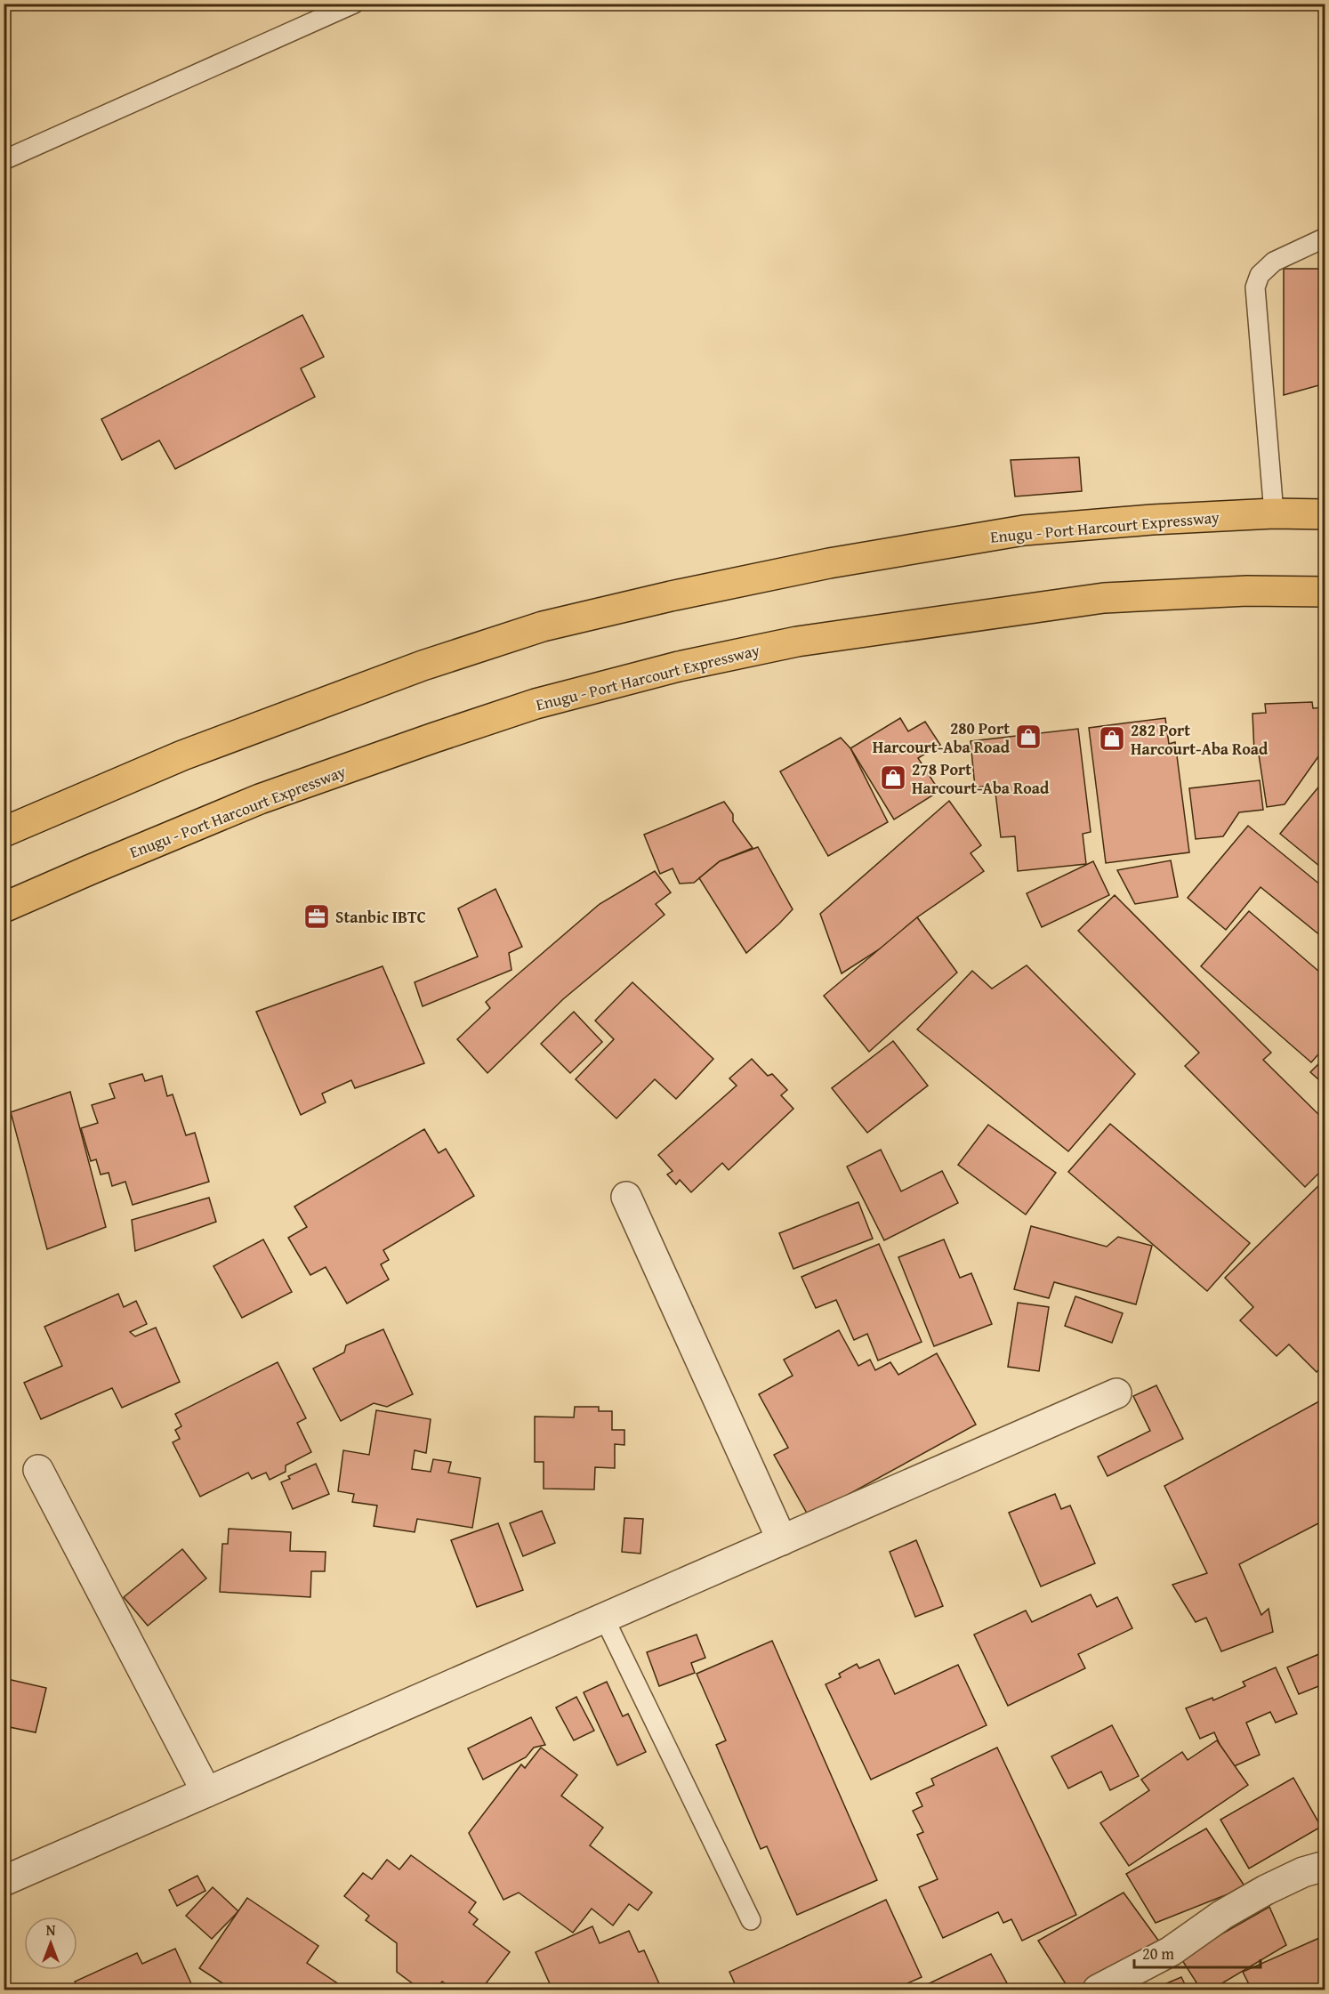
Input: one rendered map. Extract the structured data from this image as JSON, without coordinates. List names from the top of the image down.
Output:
{
  "streets": {
    "highway": ["Enugu - Port Harcourt Expressway"]
  },
  "places": {
    "shop": ["280 Port Harcourt-Aba Road", "282 Port Harcourt-Aba Road", "278 Port Harcourt-Aba Road"],
    "office": ["Stanbic IBTC"]
  },
  "scale_bar": "20 m",
  "north": "top"
}
